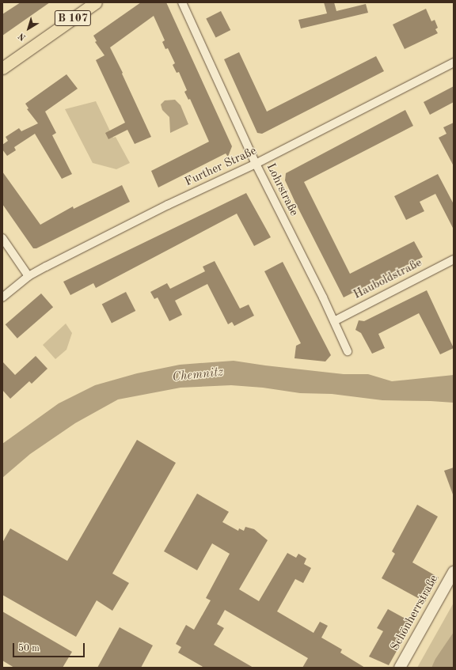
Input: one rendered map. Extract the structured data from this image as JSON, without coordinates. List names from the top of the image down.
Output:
{
  "streets": {
    "main road": ["B 107", "Schönherrstraße"],
    "street": ["Further Straße", "Lohrstraße", "Hauboldstraße"]
  },
  "crossings": [
    ["Further Straße", "Lohrstraße"],
    ["Lohrstraße", "Hauboldstraße"]
  ],
  "water": ["Chemnitz"],
  "scale_bar": "50 m",
  "north": "bottom left"
}
